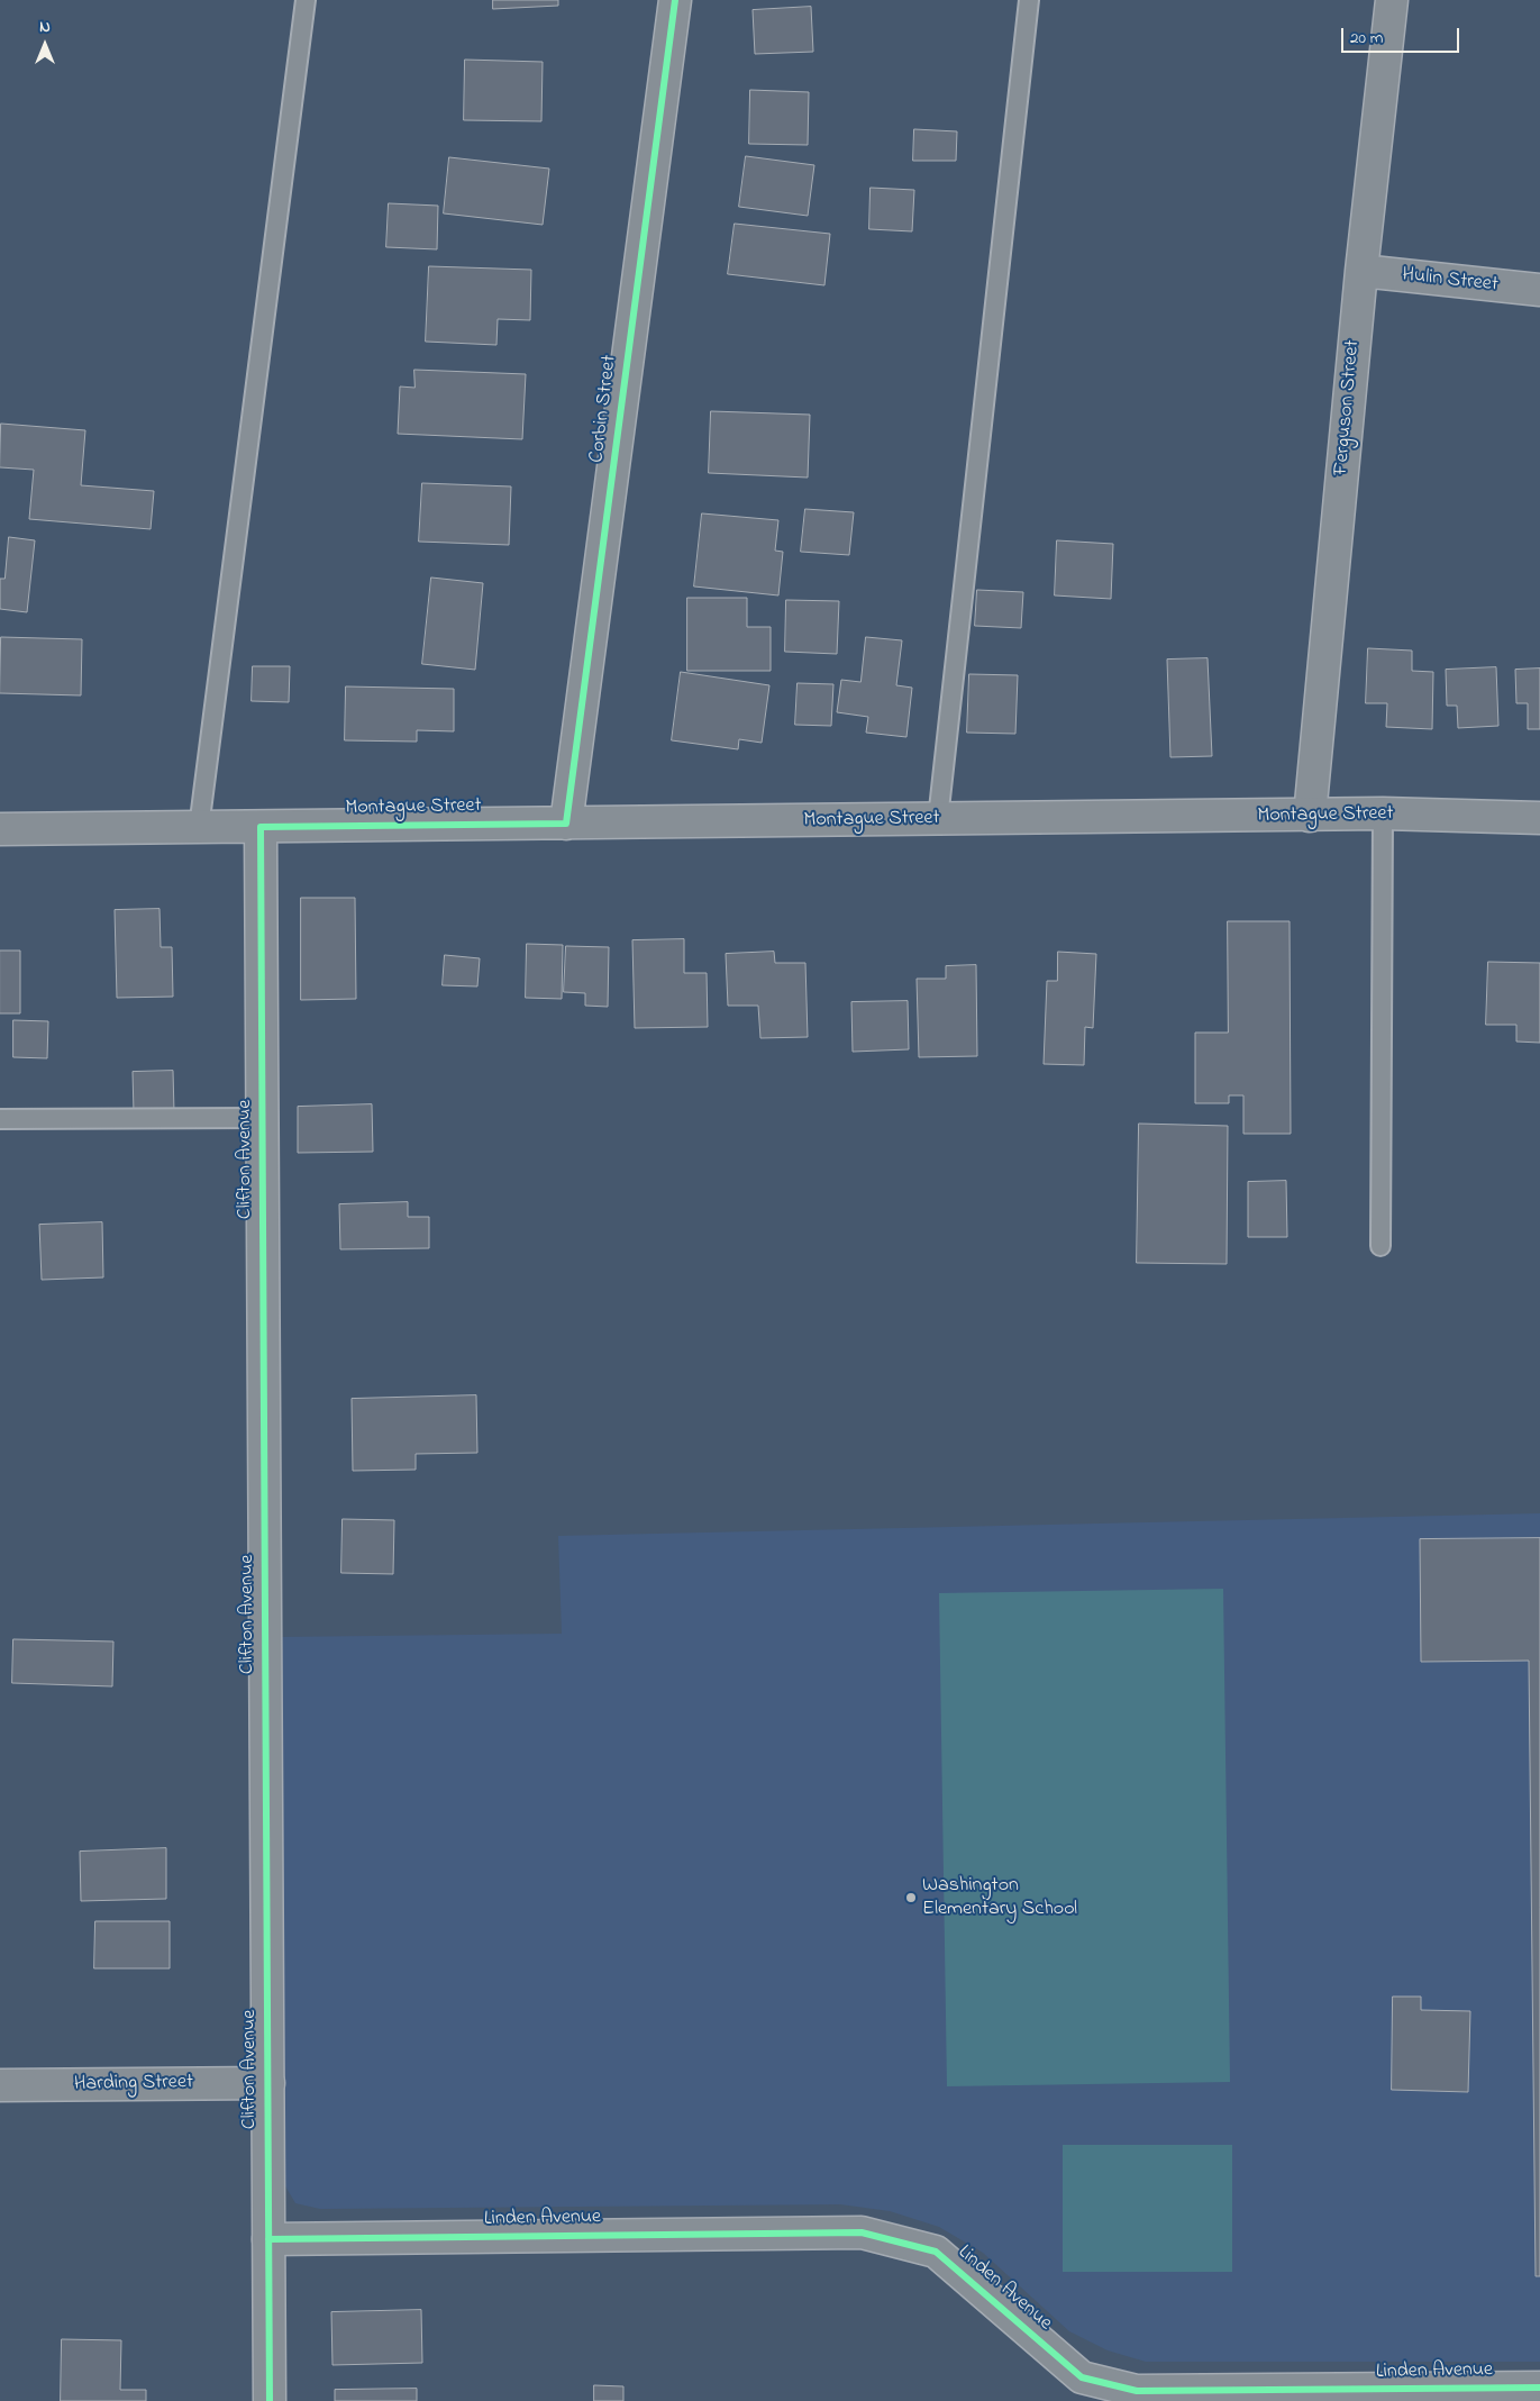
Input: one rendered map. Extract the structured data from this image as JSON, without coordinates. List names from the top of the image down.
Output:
{
  "streets": {
    "street": [
      "Hulin Street",
      "Ferguson Street",
      "Corbin Street",
      "Montague Street",
      "Clifton Avenue",
      "Harding Street",
      "Linden Avenue"
    ]
  },
  "crossings": [
    ["Hulin Street", "Ferguson Street"],
    ["Ferguson Street", "Montague Street"],
    ["Corbin Street", "Montague Street"],
    ["Montague Street", "Clifton Avenue"],
    ["Clifton Avenue", "Harding Street"],
    ["Clifton Avenue", "Linden Avenue"]
  ],
  "places": ["Washington Elementary School"],
  "scale_bar": "20 m",
  "north": "top"
}
